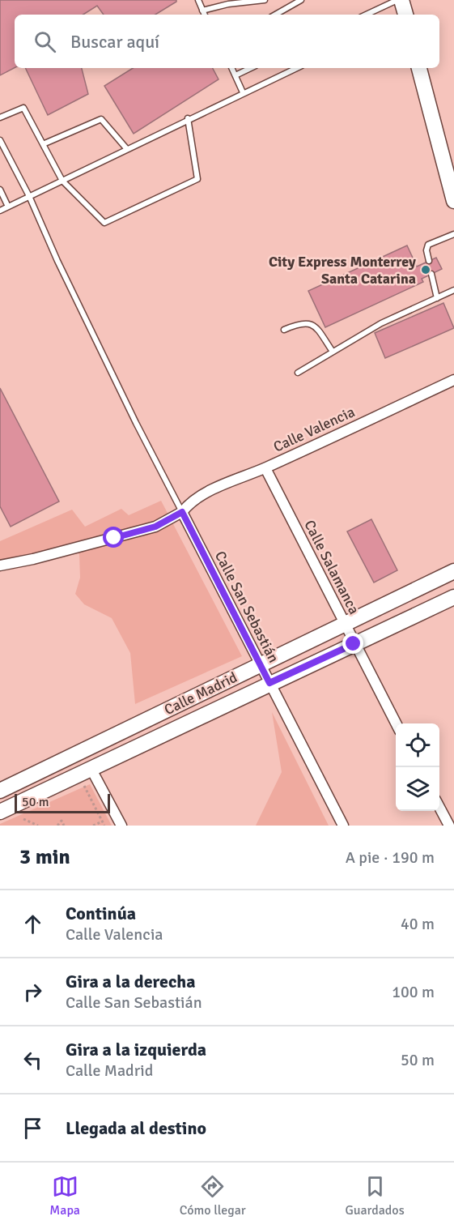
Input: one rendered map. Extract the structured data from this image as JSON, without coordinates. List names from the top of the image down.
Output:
{
  "streets": {
    "street": [
      "Calle Valencia",
      "Calle Salamanca",
      "Calle San Sebastián",
      "Calle Madrid"
    ]
  },
  "crossings": [
    ["Calle Valencia", "Calle Salamanca"],
    ["Calle Valencia", "Calle San Sebastián"],
    ["Calle Salamanca", "Calle Madrid"],
    ["Calle San Sebastián", "Calle Madrid"]
  ],
  "places": ["City Express Monterrey Santa Catarina"],
  "scale_bar": "50 m",
  "page": {
    "search": "Buscar aquí",
    "scale": "50 m",
    "heading": ["3 min", "A pie · 190 m"],
    "list": [
      ["Continúa", "Calle Valencia", "40 m"],
      ["Gira a la derecha", "Calle San Sebastián", "100 m"],
      ["Gira a la izquierda", "Calle Madrid", "50 m"],
      "Llegada al destino"
    ],
    "nav": ["Mapa", "Cómo llegar", "Guardados"]
  }
}
